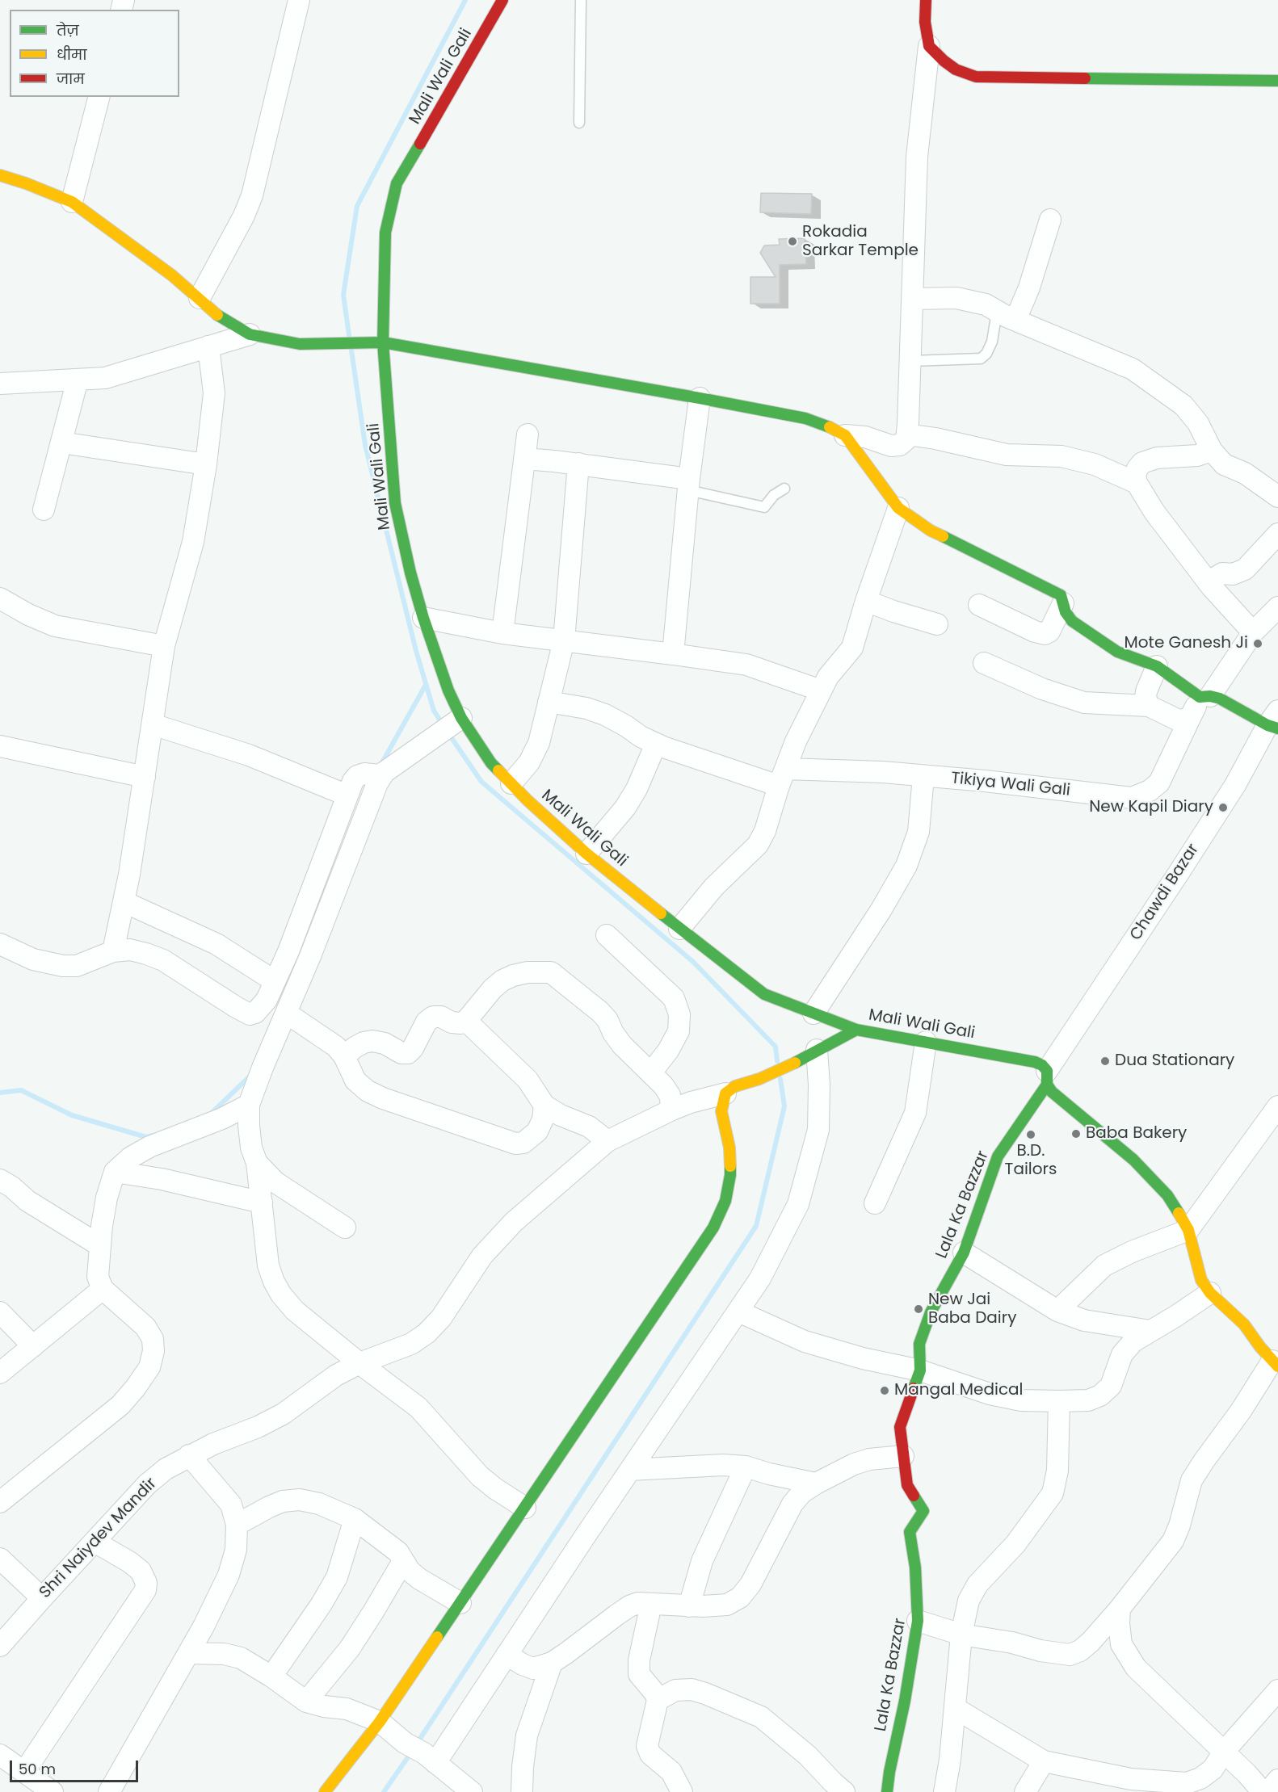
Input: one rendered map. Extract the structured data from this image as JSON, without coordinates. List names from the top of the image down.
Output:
{
  "streets": {
    "street": [
      "Mali Wali Gali",
      "Tikiya Wali Gali",
      "Chawdi Bazar",
      "Lala Ka Bazzar",
      "Shri Naiydev Mandir"
    ]
  },
  "crossings": [
    ["Mali Wali Gali", "Chawdi Bazar"],
    ["Mali Wali Gali", "Lala Ka Bazzar"],
    ["Chawdi Bazar", "Lala Ka Bazzar"]
  ],
  "places": [
    "Rokadia Sarkar Temple",
    "Mote Ganesh Ji",
    "New Kapil Diary",
    "Dua Stationary",
    "Baba Bakery",
    "B.D. Tailors",
    "New Jai Baba Dairy",
    "Mangal Medical"
  ],
  "legend": ["तेज़", "धीमा", "जाम"],
  "scale_bar": "50 m"
}
